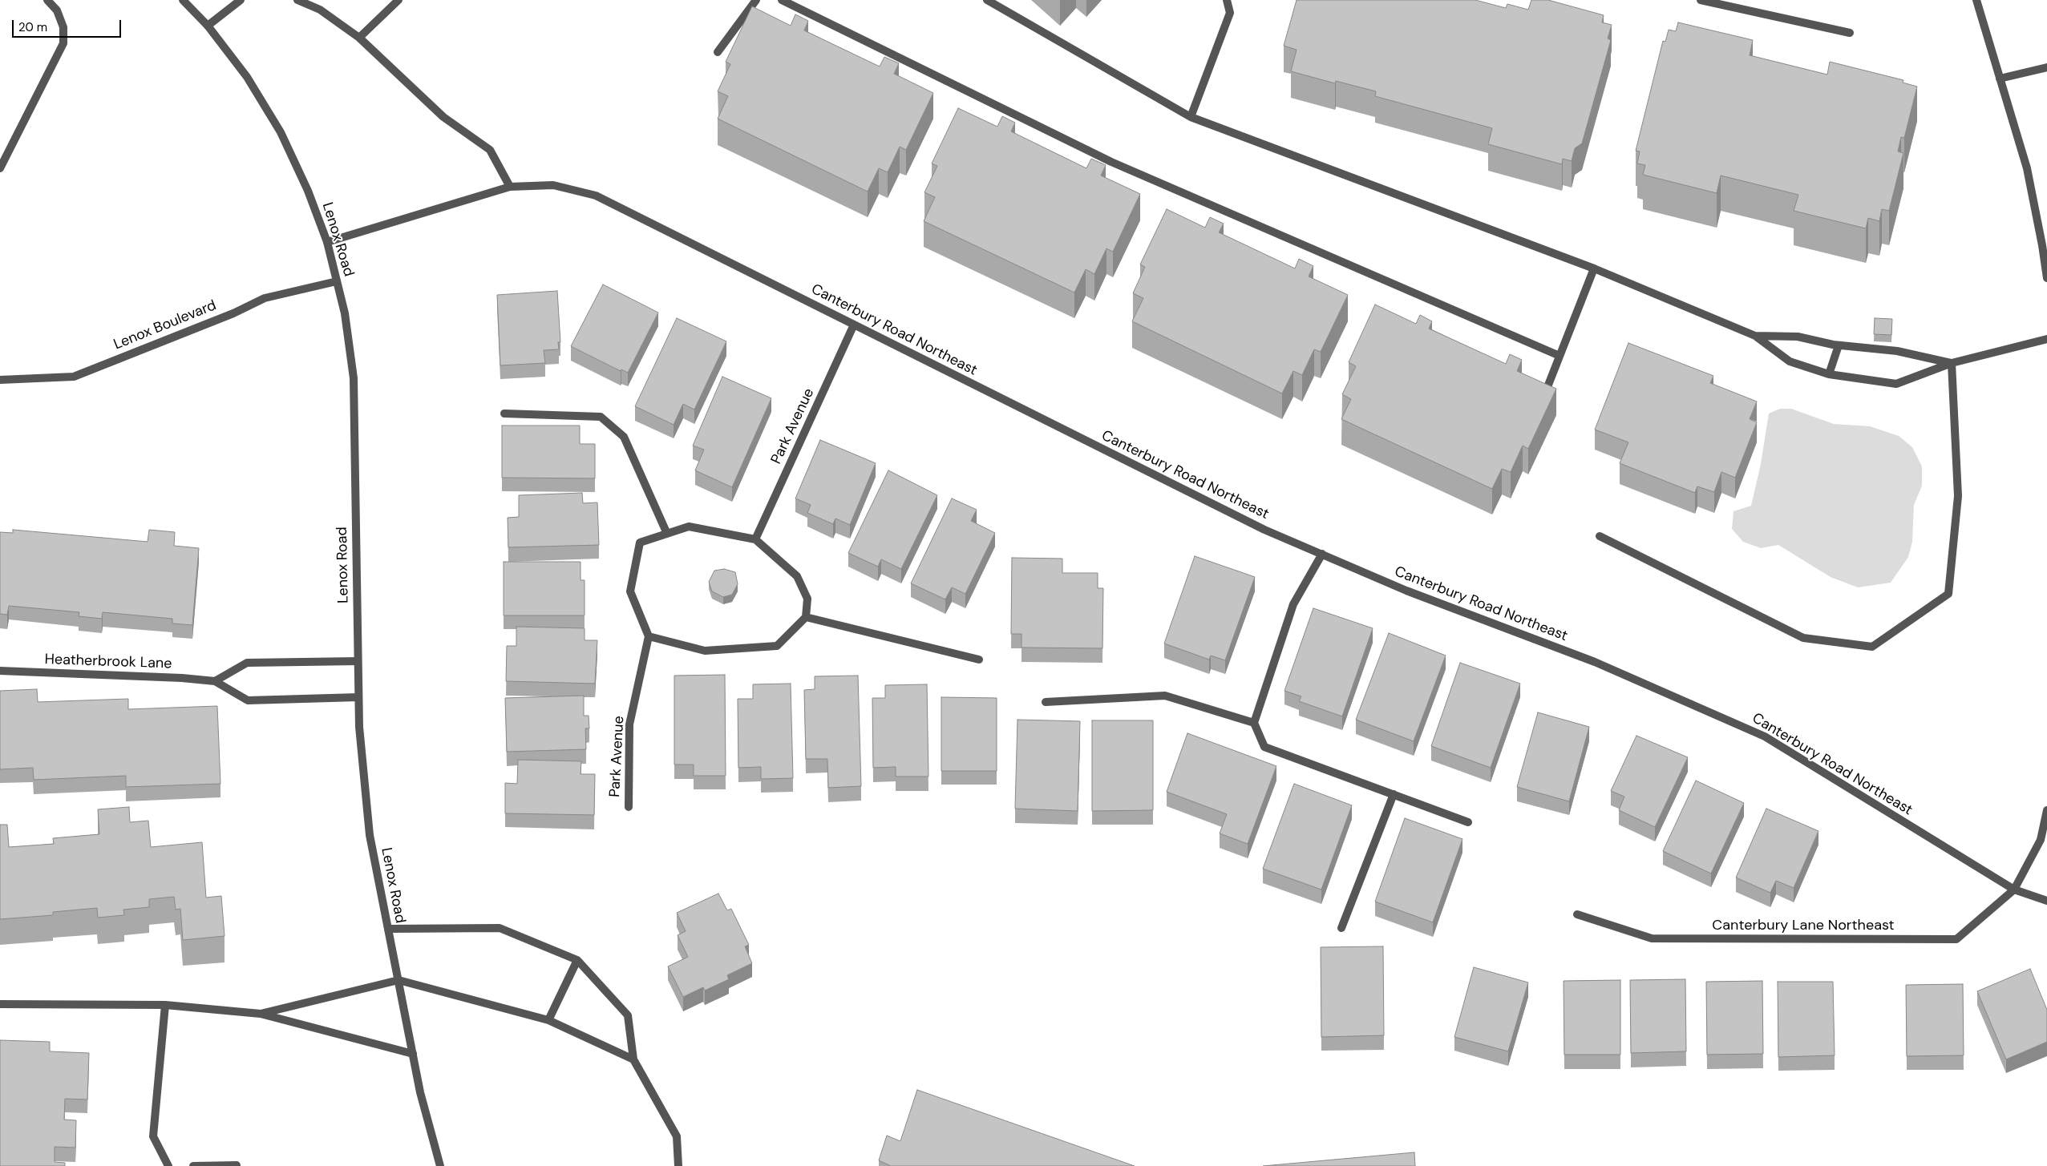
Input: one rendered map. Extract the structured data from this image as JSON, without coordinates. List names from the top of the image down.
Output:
{
  "streets": {
    "street": [
      "Lenox Road",
      "Lenox Boulevard",
      "Canterbury Road Northeast",
      "Park Avenue",
      "Heatherbrook Lane",
      "Canterbury Lane Northeast"
    ]
  },
  "crossings": [
    ["Lenox Road", "Lenox Boulevard"],
    ["Lenox Road", "Canterbury Road Northeast"],
    ["Lenox Road", "Heatherbrook Lane"],
    ["Canterbury Road Northeast", "Park Avenue"],
    ["Canterbury Road Northeast", "Canterbury Lane Northeast"]
  ],
  "scale_bar": "20 m"
}
